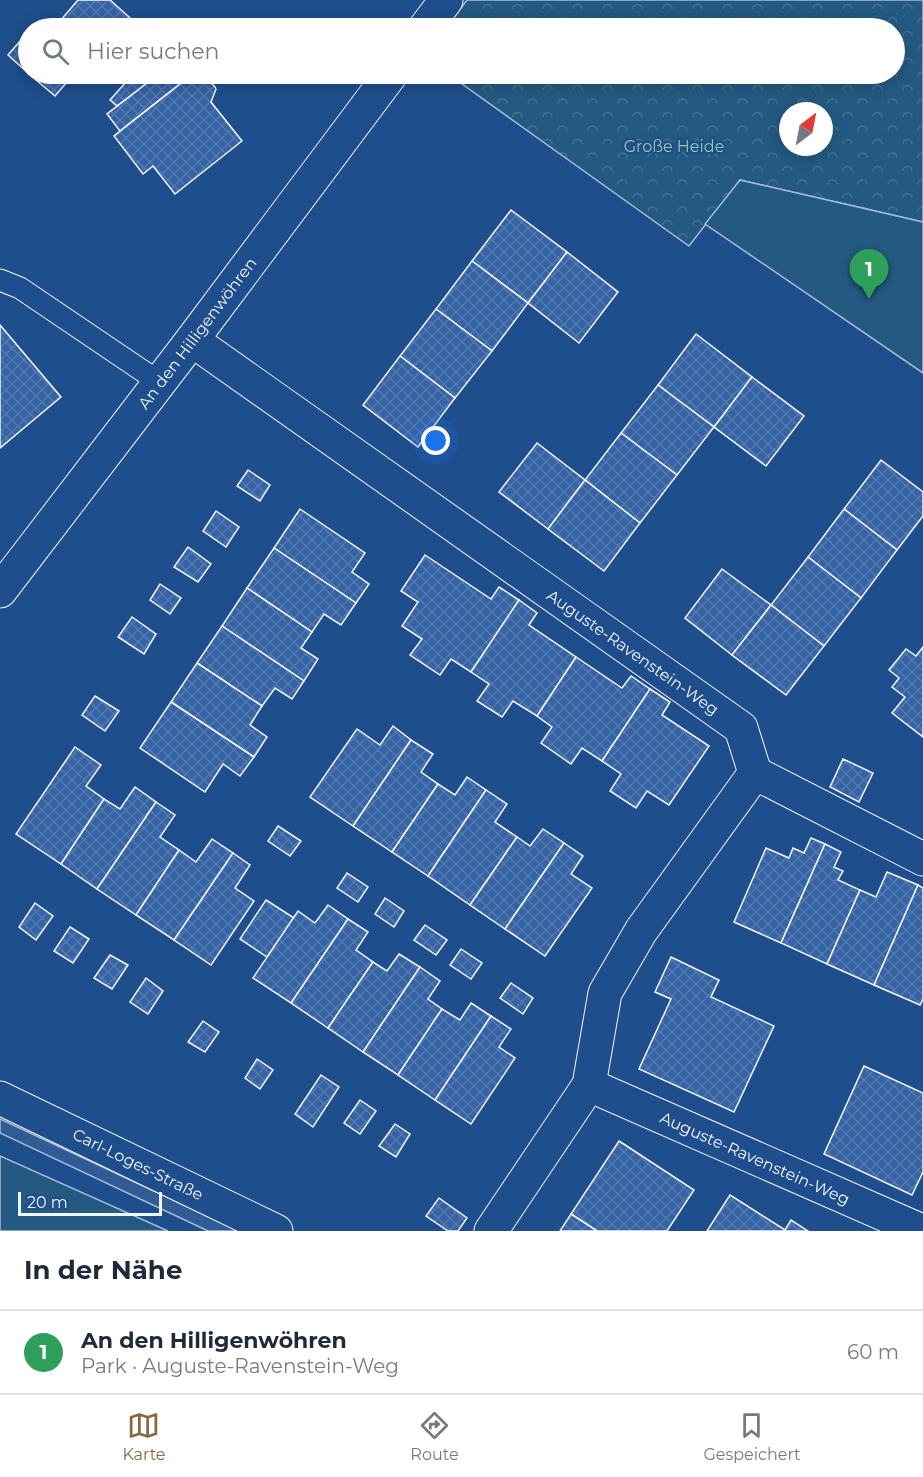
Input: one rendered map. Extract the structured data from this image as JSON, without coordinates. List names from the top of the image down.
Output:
{
  "streets": {
    "street": ["An den Hilligenwöhren", "Auguste-Ravenstein-Weg", "Carl-Loges-Straße"]
  },
  "crossings": [
    ["An den Hilligenwöhren", "Auguste-Ravenstein-Weg"]
  ],
  "parks": ["Große Heide"],
  "scale_bar": "20 m",
  "north": "top right",
  "page": {
    "search": "Hier suchen",
    "pins": "1",
    "scale": "20 m",
    "heading": "In der Nähe",
    "list": [
      {
        "mark": "1",
        "name": "An den Hilligenwöhren",
        "note": "Park · Auguste-Ravenstein-Weg",
        "value": "60 m"
      }
    ],
    "nav": ["Karte", "Route", "Gespeichert"]
  }
}
